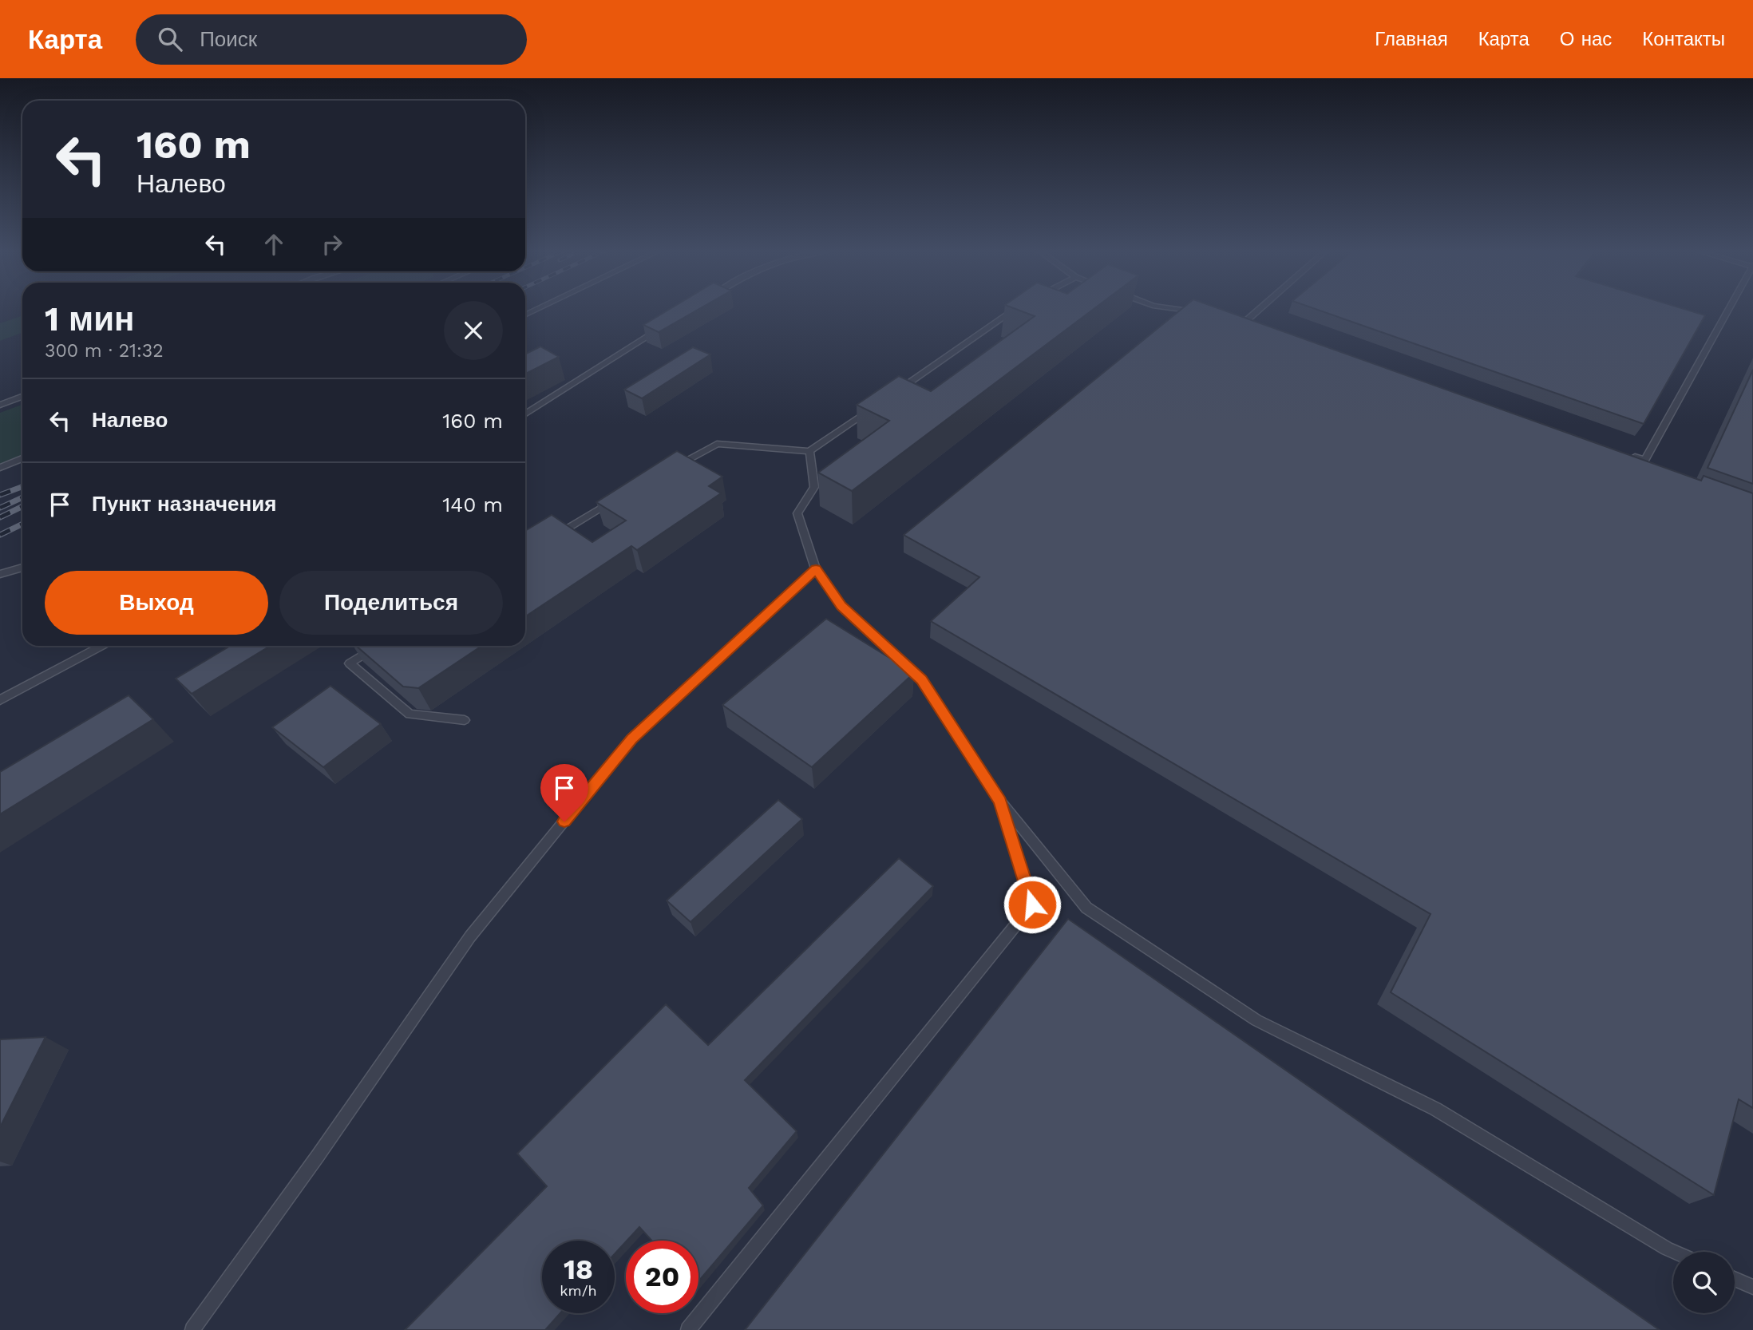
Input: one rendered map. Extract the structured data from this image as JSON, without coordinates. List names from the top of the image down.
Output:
{
  "page": {
    "header": "Карта",
    "search": "Поиск",
    "nav": [
      "Главная",
      "Карта",
      "О нас",
      "Контакты"
    ],
    "turn": ["160 m", "Налево"],
    "heading": ["1 мин", "300 m · 21:32"],
    "list": [
      {
        "name": "Налево",
        "value": "160 m"
      },
      {
        "name": "Пункт назначения",
        "value": "140 m"
      }
    ],
    "buttons": ["Выход", "Поделиться"],
    "speed": "18 km/h",
    "limit": "20"
  }
}
